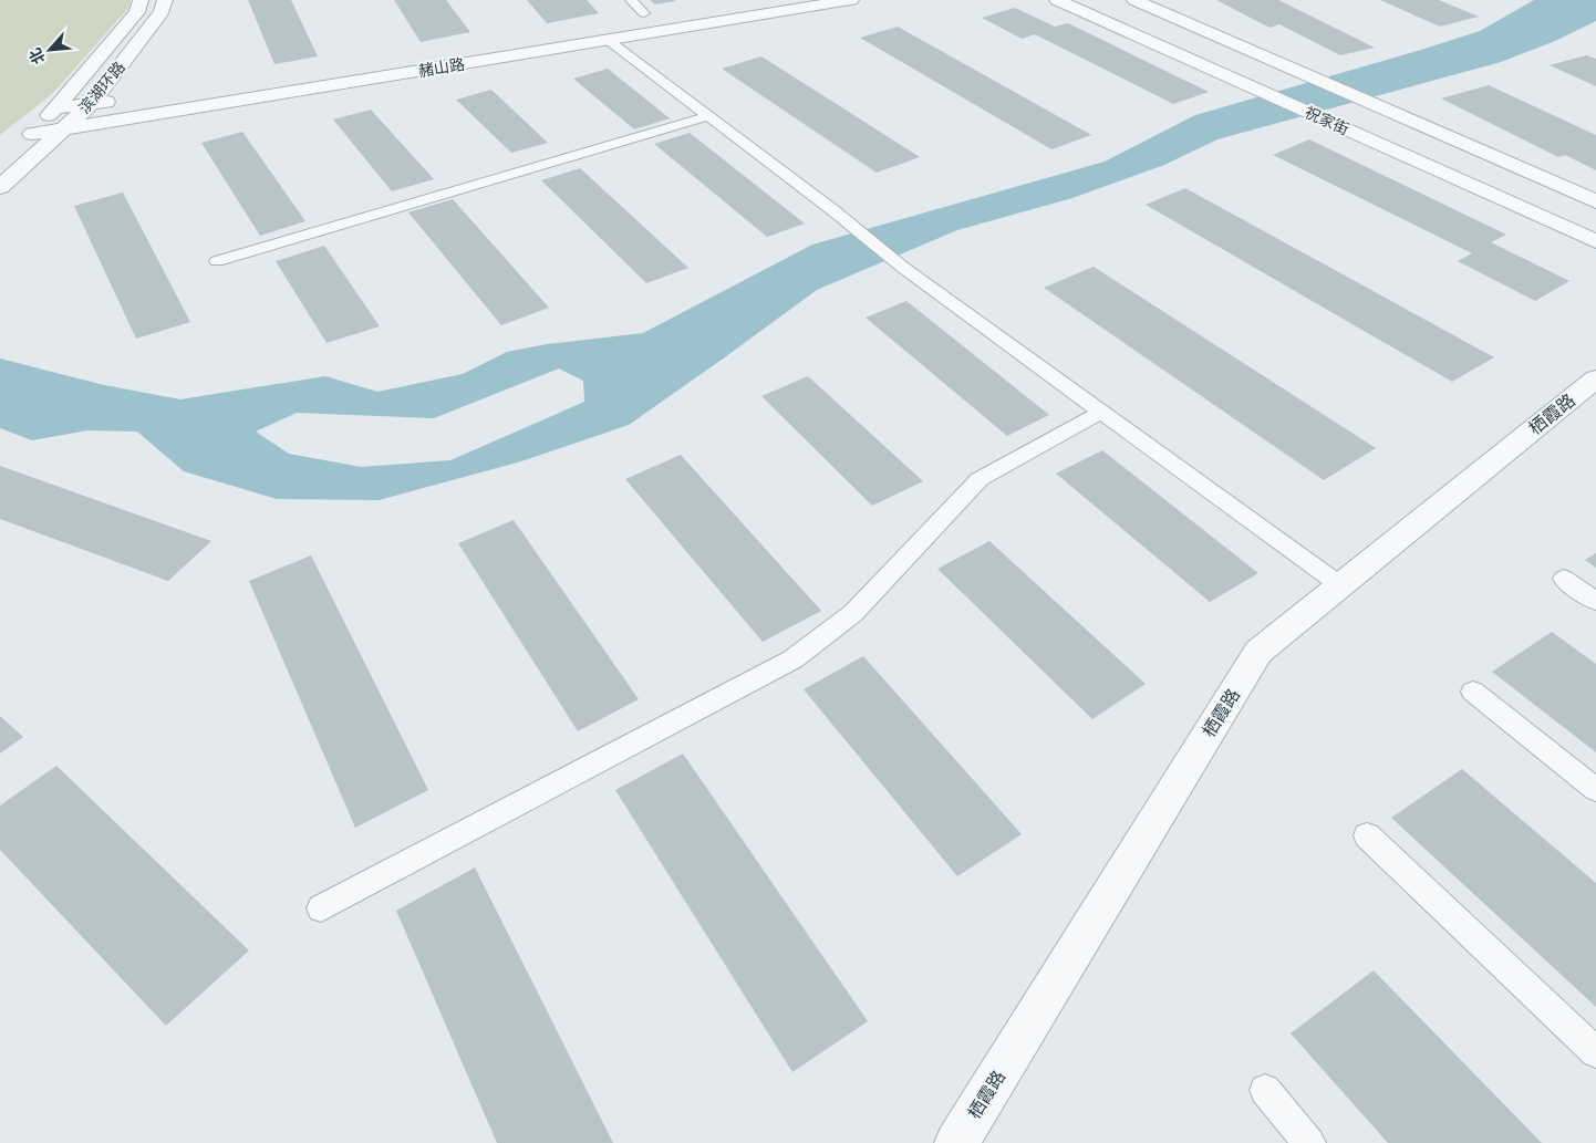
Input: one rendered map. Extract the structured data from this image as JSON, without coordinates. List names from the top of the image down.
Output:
{
  "streets": {
    "street": [
      "赭山路",
      "滨湖环路",
      "祝家街",
      "栖霞路"
    ]
  },
  "crossings": [
    ["赭山路", "滨湖环路"]
  ],
  "north": "bottom left"
}
